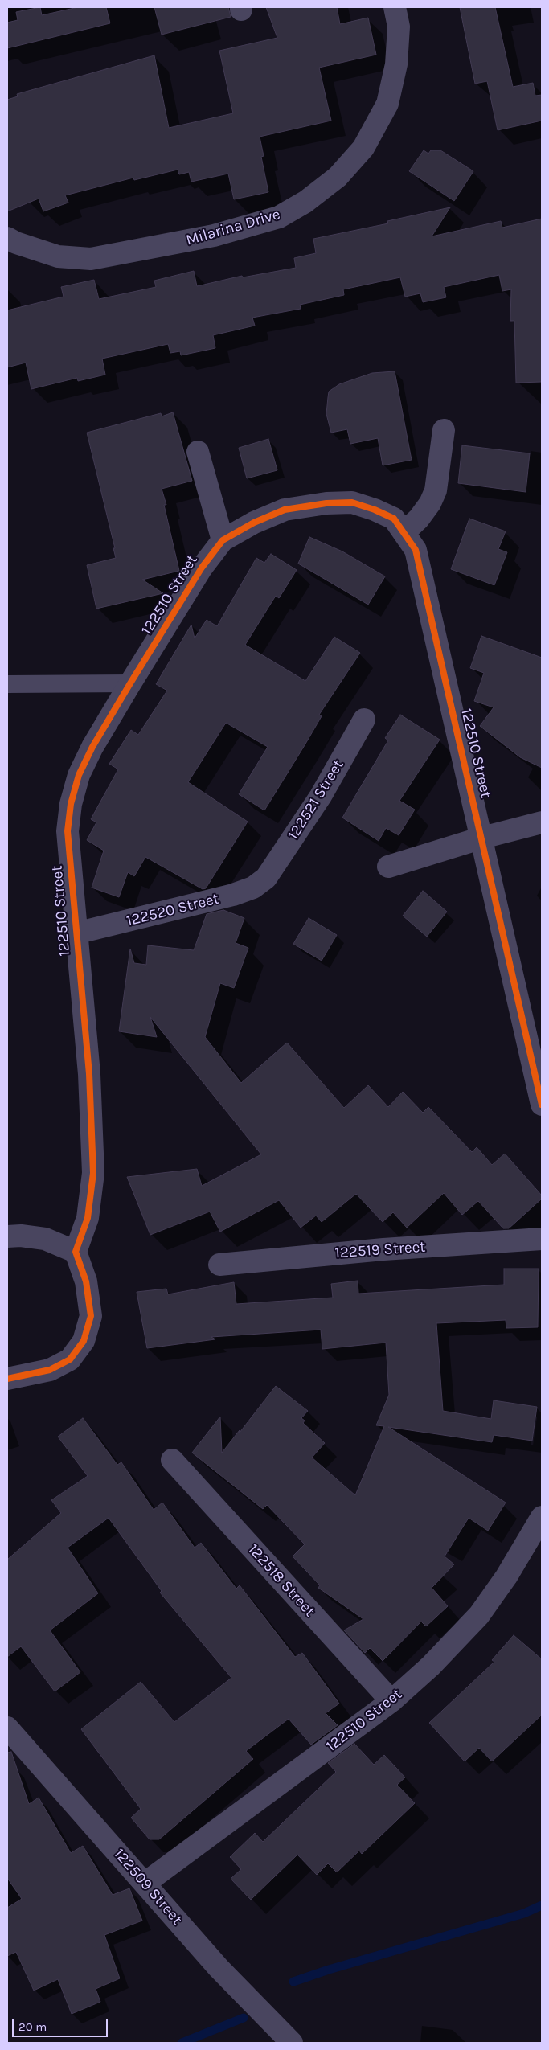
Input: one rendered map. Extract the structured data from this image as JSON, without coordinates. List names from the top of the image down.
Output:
{
  "streets": {
    "street": [
      "Milarina Drive",
      "122510 Street",
      "122521 Street",
      "122520 Street",
      "122519 Street",
      "122518 Street",
      "122509 Street"
    ]
  },
  "crossings": [
    ["122510 Street", "122520 Street"],
    ["122510 Street", "122518 Street"],
    ["122510 Street", "122509 Street"],
    ["122521 Street", "122520 Street"]
  ],
  "scale_bar": "20 m"
}
